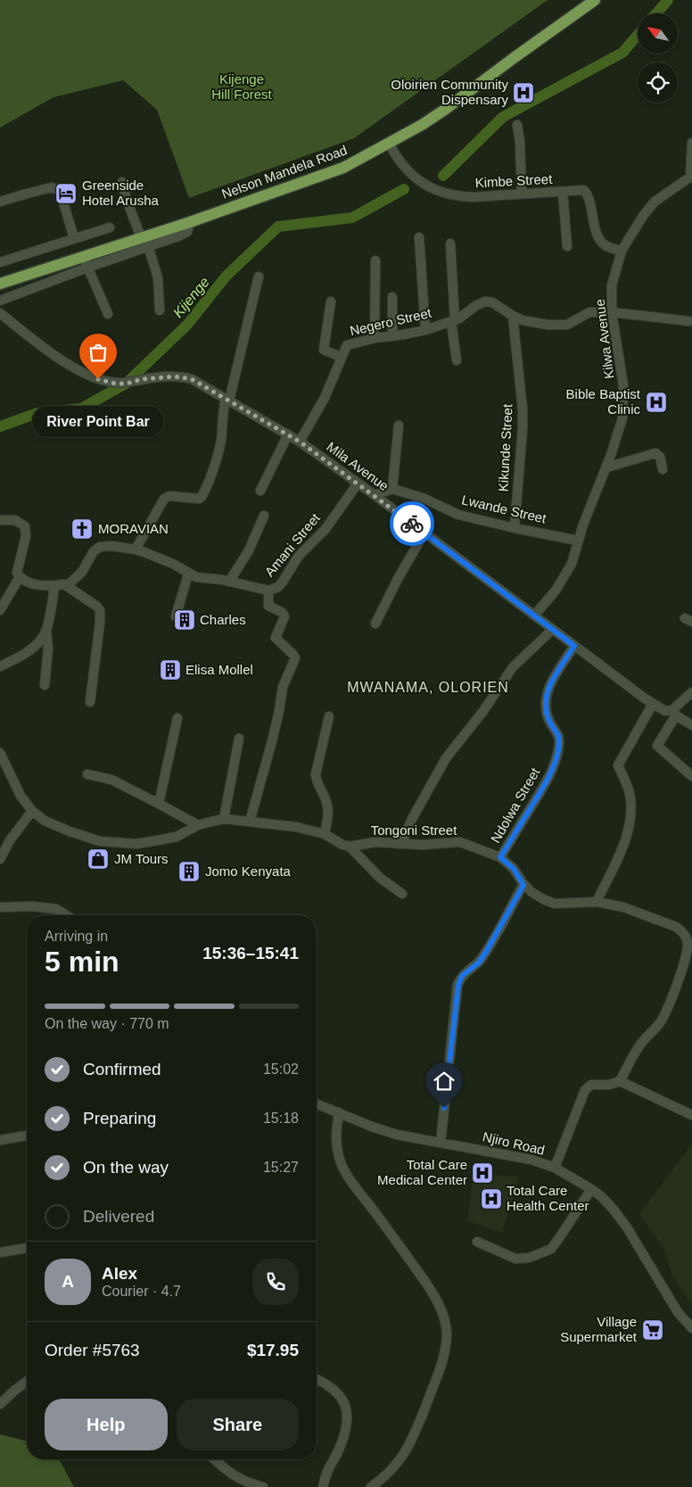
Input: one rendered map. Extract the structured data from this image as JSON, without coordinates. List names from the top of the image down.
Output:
{
  "streets": {
    "main road": ["Nelson Mandela Road"],
    "street": [
      "Kimbe Street",
      "Negero Street",
      "Kilwa Avenue",
      "Kikunde Street",
      "Mila Avenue",
      "Lwande Street",
      "Amani Street",
      "Ndolwa Street",
      "Tongoni Street",
      "Njiro Road"
    ]
  },
  "crossings": [
    ["Nelson Mandela Road", "Kimbe Street"],
    ["Kimbe Street", "Kilwa Avenue"],
    ["Negero Street", "Kilwa Avenue"],
    ["Negero Street", "Kikunde Street"],
    ["Negero Street", "Mila Avenue"],
    ["Kilwa Avenue", "Mila Avenue"],
    ["Kilwa Avenue", "Lwande Street"],
    ["Kikunde Street", "Lwande Street"],
    ["Mila Avenue", "Amani Street"],
    ["Mila Avenue", "Ndolwa Street"],
    ["Ndolwa Street", "Tongoni Street"]
  ],
  "districts": ["MWANAMA, OLORIEN"],
  "water": ["Kijenge"],
  "parks": ["Kijenge Hill Forest"],
  "places": {
    "hospital": [
      "Oloirien Community Dispensary",
      "Bible Baptist Clinic",
      "Total Care Medical Center",
      "Total Care Health Center"
    ],
    "hotel": ["Greenside Hotel Arusha"],
    "other": ["River Point Bar"],
    "church": ["MORAVIAN"],
    "building": ["Charles", "Elisa Mollel", "Jomo Kenyata"],
    "shop": ["JM Tours"],
    "supermarket": ["Village Supermarket"]
  },
  "north": "top left",
  "page": {
    "bubble": "River Point Bar",
    "heading": ["5 min", "Arriving in", "15:36–15:41"],
    "panel": [
      "Alex",
      "Courier · 4.7",
      "Order #5763",
      "$17.95"
    ],
    "bar": "On the way · 770 m",
    "list": [
      ["Confirmed", "15:02"],
      ["Preparing", "15:18"],
      ["On the way", "15:27"],
      "Delivered"
    ],
    "round": "A",
    "buttons": ["Help", "Share"]
  }
}
